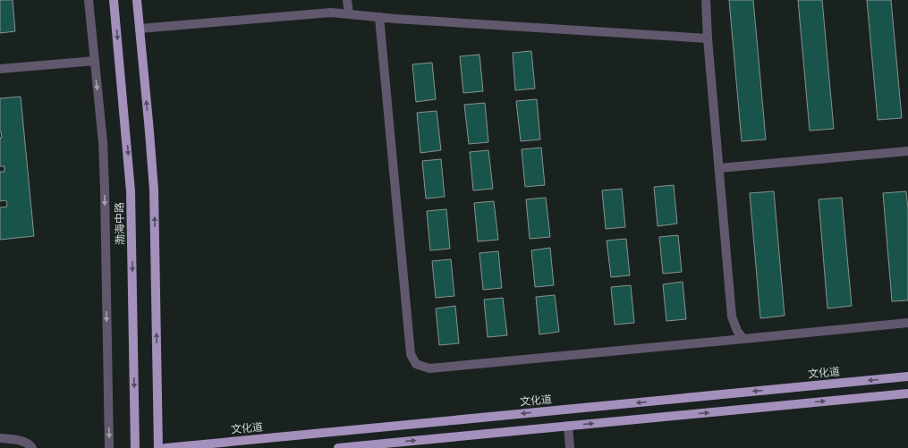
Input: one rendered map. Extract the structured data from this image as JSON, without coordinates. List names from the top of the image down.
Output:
{
  "streets": {
    "main road": ["渤海中路", "文化道"]
  }
}
